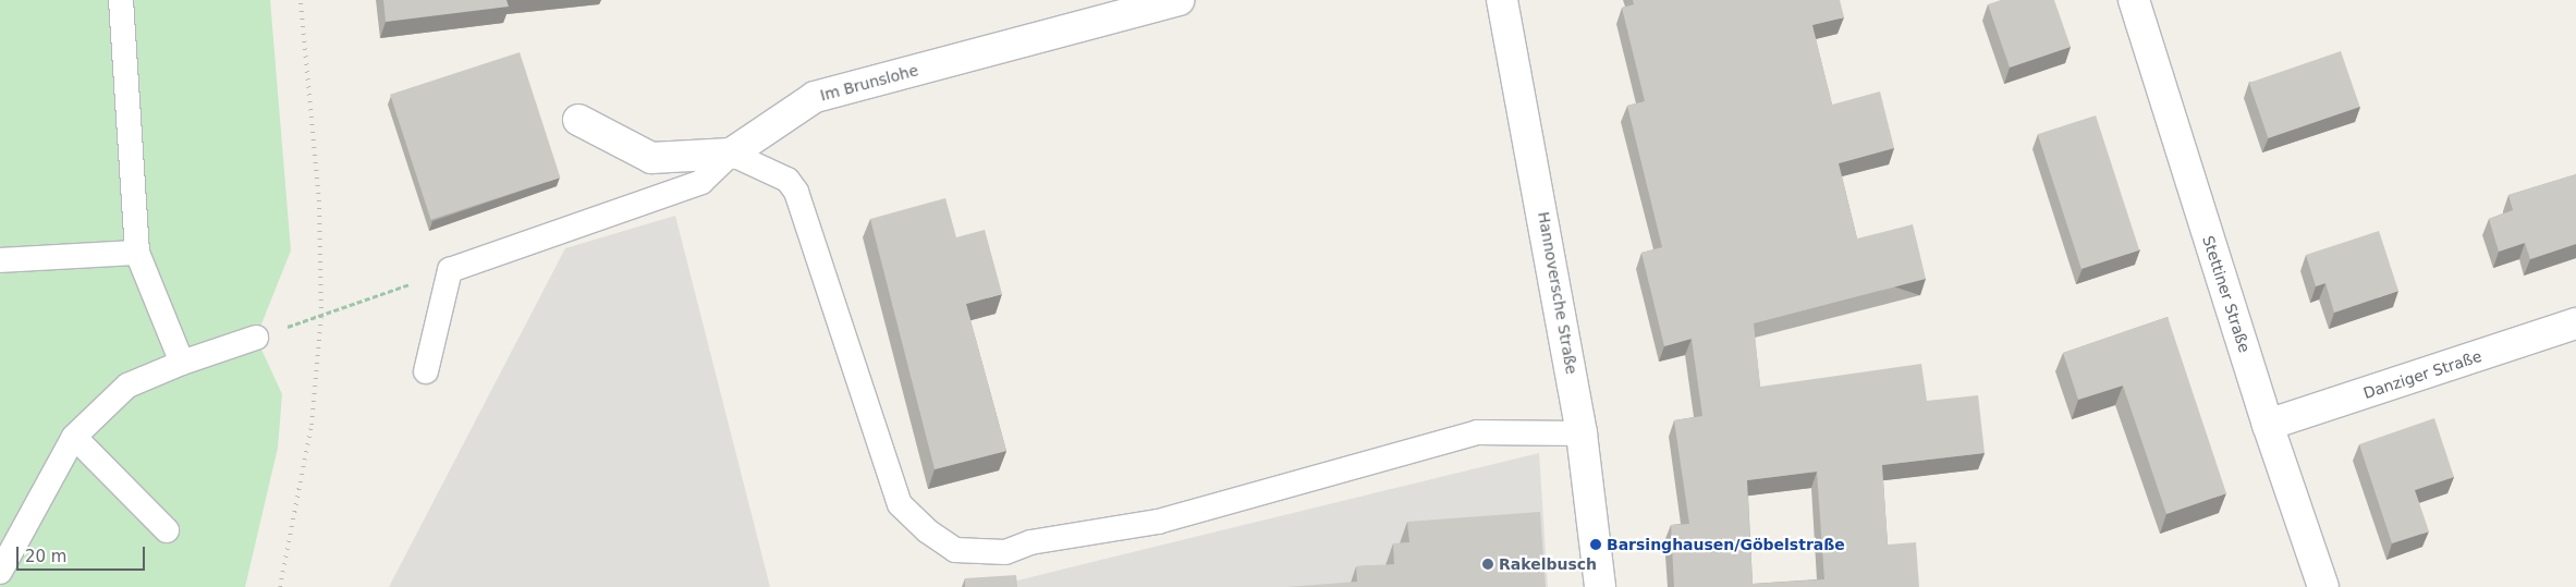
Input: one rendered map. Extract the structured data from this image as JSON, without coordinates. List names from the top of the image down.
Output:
{
  "streets": {
    "street": [
      "Im Brunslohe",
      "Hannoversche Straße",
      "Stettiner Straße",
      "Danziger Straße"
    ]
  },
  "crossings": [
    ["Stettiner Straße", "Danziger Straße"]
  ],
  "places": ["Barsinghausen/Göbelstraße", "Rakelbusch"],
  "scale_bar": "20 m"
}
